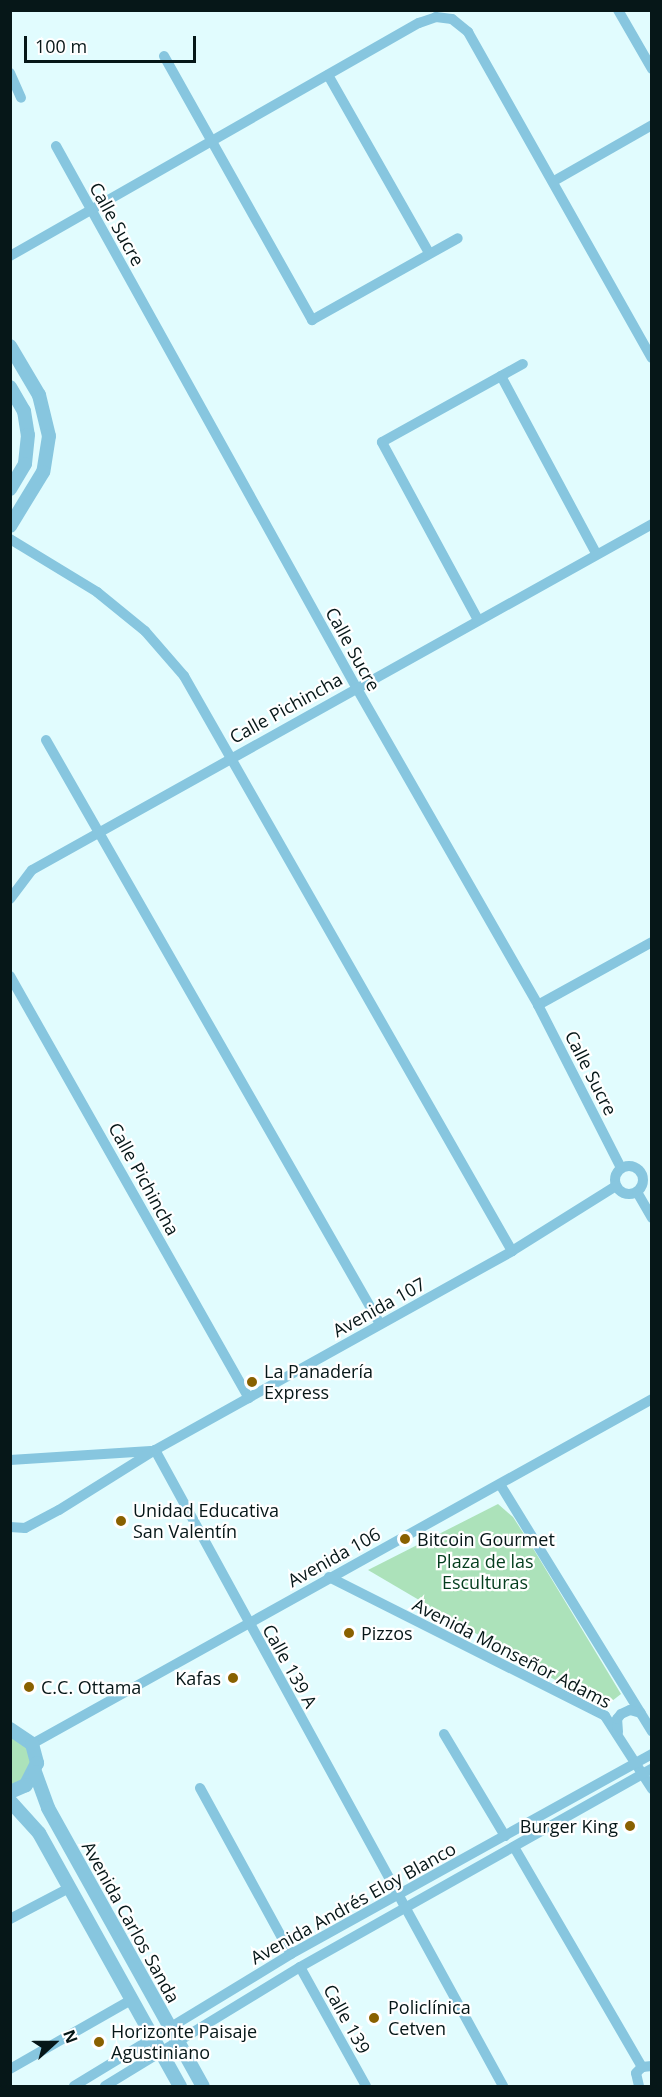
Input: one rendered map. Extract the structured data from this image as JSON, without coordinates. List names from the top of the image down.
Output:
{
  "streets": {
    "street": [
      "Calle Sucre",
      "Calle Pichincha",
      "Avenida 107",
      "Avenida 106",
      "Avenida Monseñor Adams",
      "Calle 139 A",
      "Avenida Andrés Eloy Blanco",
      "Avenida Carlos Sanda",
      "Calle 139"
    ]
  },
  "crossings": [
    ["Calle Sucre", "Calle Pichincha"],
    ["Calle Sucre", "Avenida 107"],
    ["Calle Pichincha", "Avenida 107"],
    ["Avenida 107", "Calle 139 A"],
    ["Avenida 106", "Avenida Monseñor Adams"],
    ["Avenida 106", "Calle 139 A"],
    ["Avenida 106", "Avenida Carlos Sanda"],
    ["Avenida Monseñor Adams", "Avenida Andrés Eloy Blanco"],
    ["Calle 139 A", "Avenida Andrés Eloy Blanco"],
    ["Avenida Andrés Eloy Blanco", "Avenida Carlos Sanda"],
    ["Avenida Andrés Eloy Blanco", "Calle 139"]
  ],
  "parks": ["Plaza de las Esculturas"],
  "places": [
    "La Panadería Express",
    "Unidad Educativa San Valentín",
    "Bitcoin Gourmet",
    "Pizzos",
    "Kafas",
    "C.C. Ottama",
    "Burger King",
    "Policlínica Cetven",
    "Horizonte Paisaje Agustiniano"
  ],
  "scale_bar": "100 m",
  "north": "right"
}
